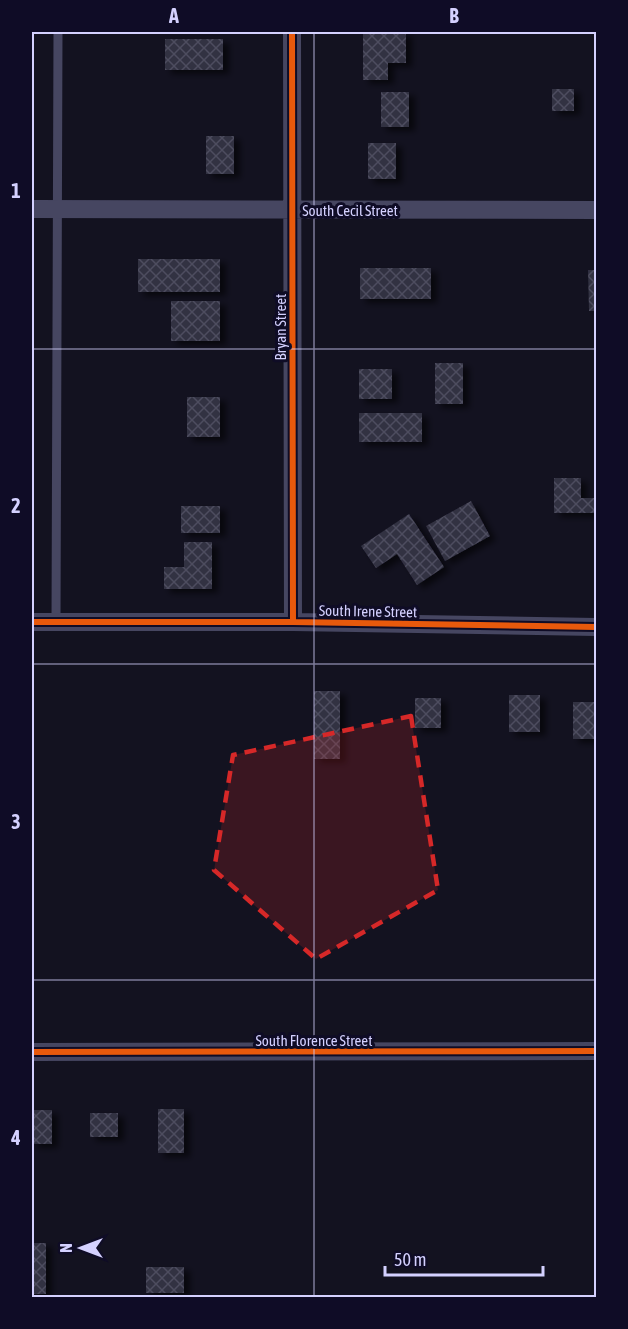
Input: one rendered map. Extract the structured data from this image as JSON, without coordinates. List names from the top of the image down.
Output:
{
  "streets": {
    "street": [
      "South Cecil Street",
      "Bryan Street",
      "South Irene Street",
      "South Florence Street"
    ]
  },
  "crossings": [
    ["South Cecil Street", "Bryan Street"],
    ["Bryan Street", "South Irene Street"]
  ],
  "scale_bar": "50 m",
  "north": "left",
  "grid": {
    "columns": ["A", "B"],
    "rows": [
      "1",
      "2",
      "3",
      "4"
    ]
  }
}
